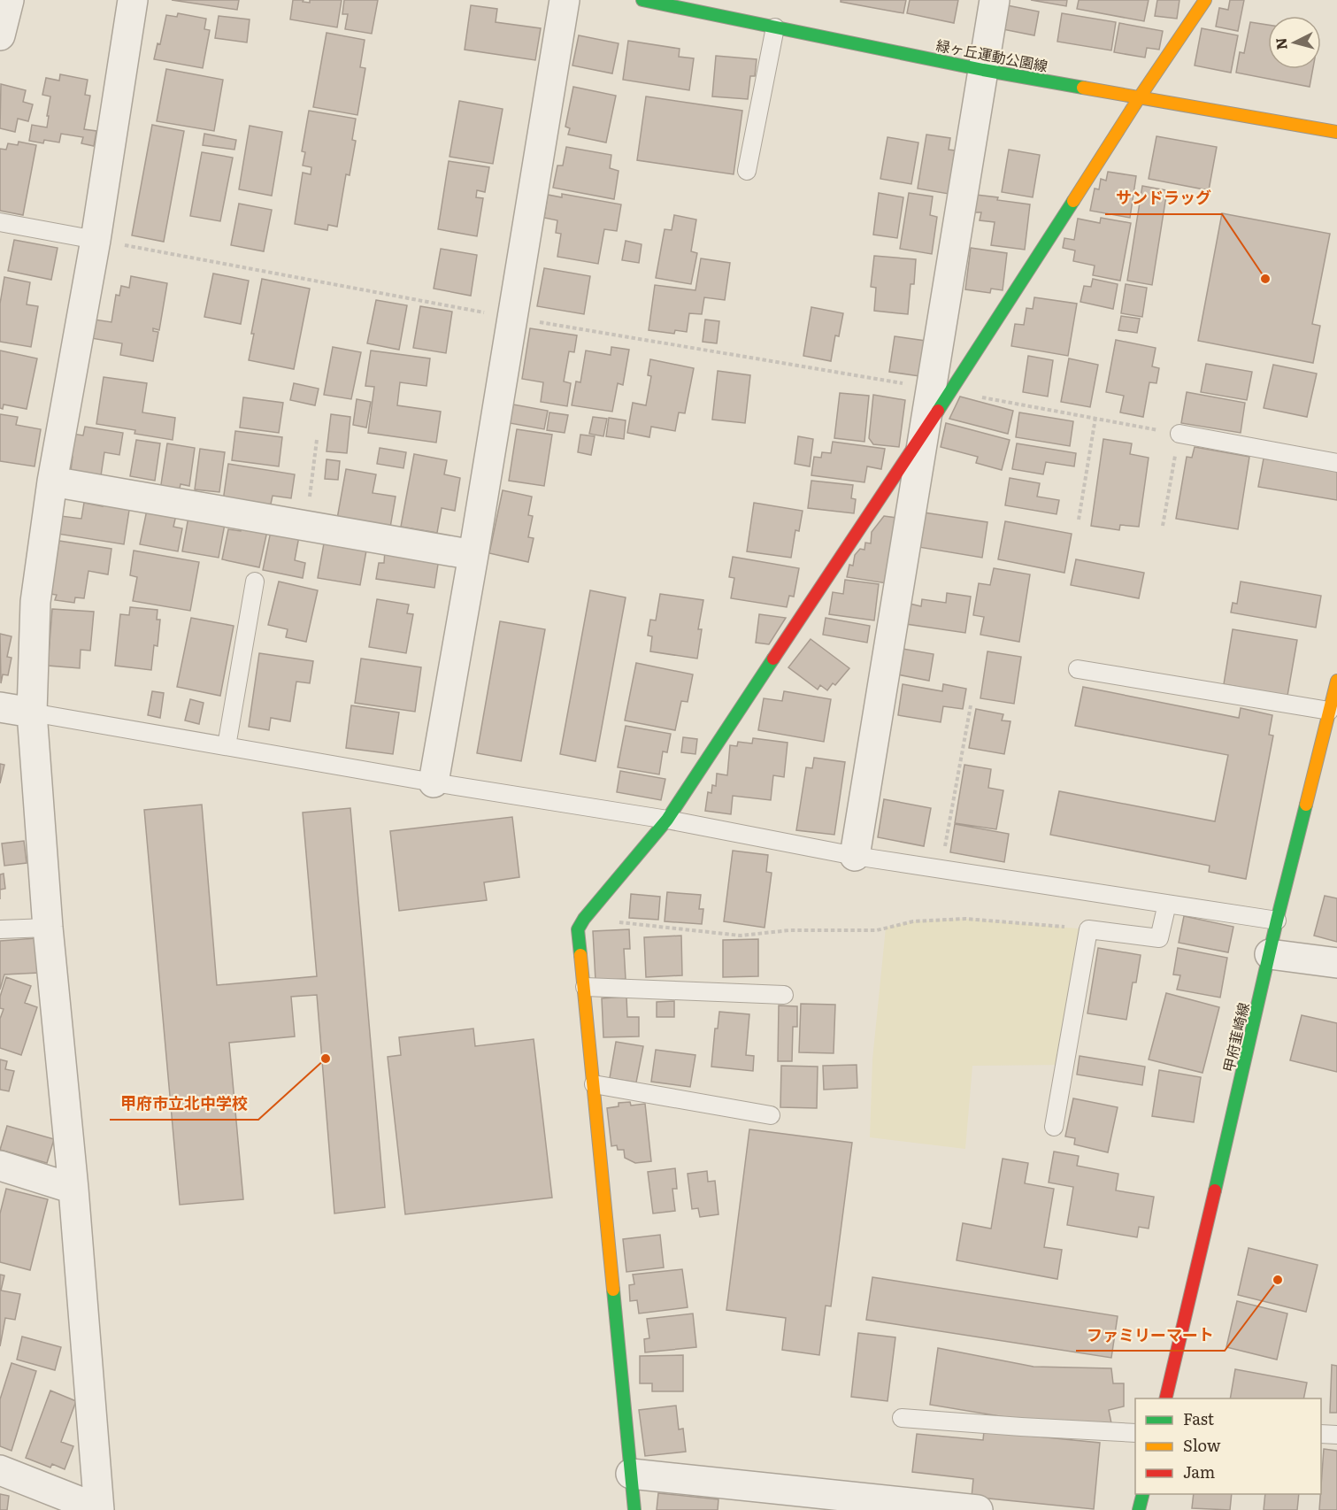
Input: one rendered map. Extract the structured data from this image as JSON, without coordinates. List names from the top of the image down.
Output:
{
  "streets": {
    "street": ["緑ヶ丘運動公園線", "甲府韮崎線"]
  },
  "places": ["サンドラッグ", "甲府市立北中学校", "ファミリーマート"],
  "legend": ["Fast", "Slow", "Jam"],
  "north": "left"
}
